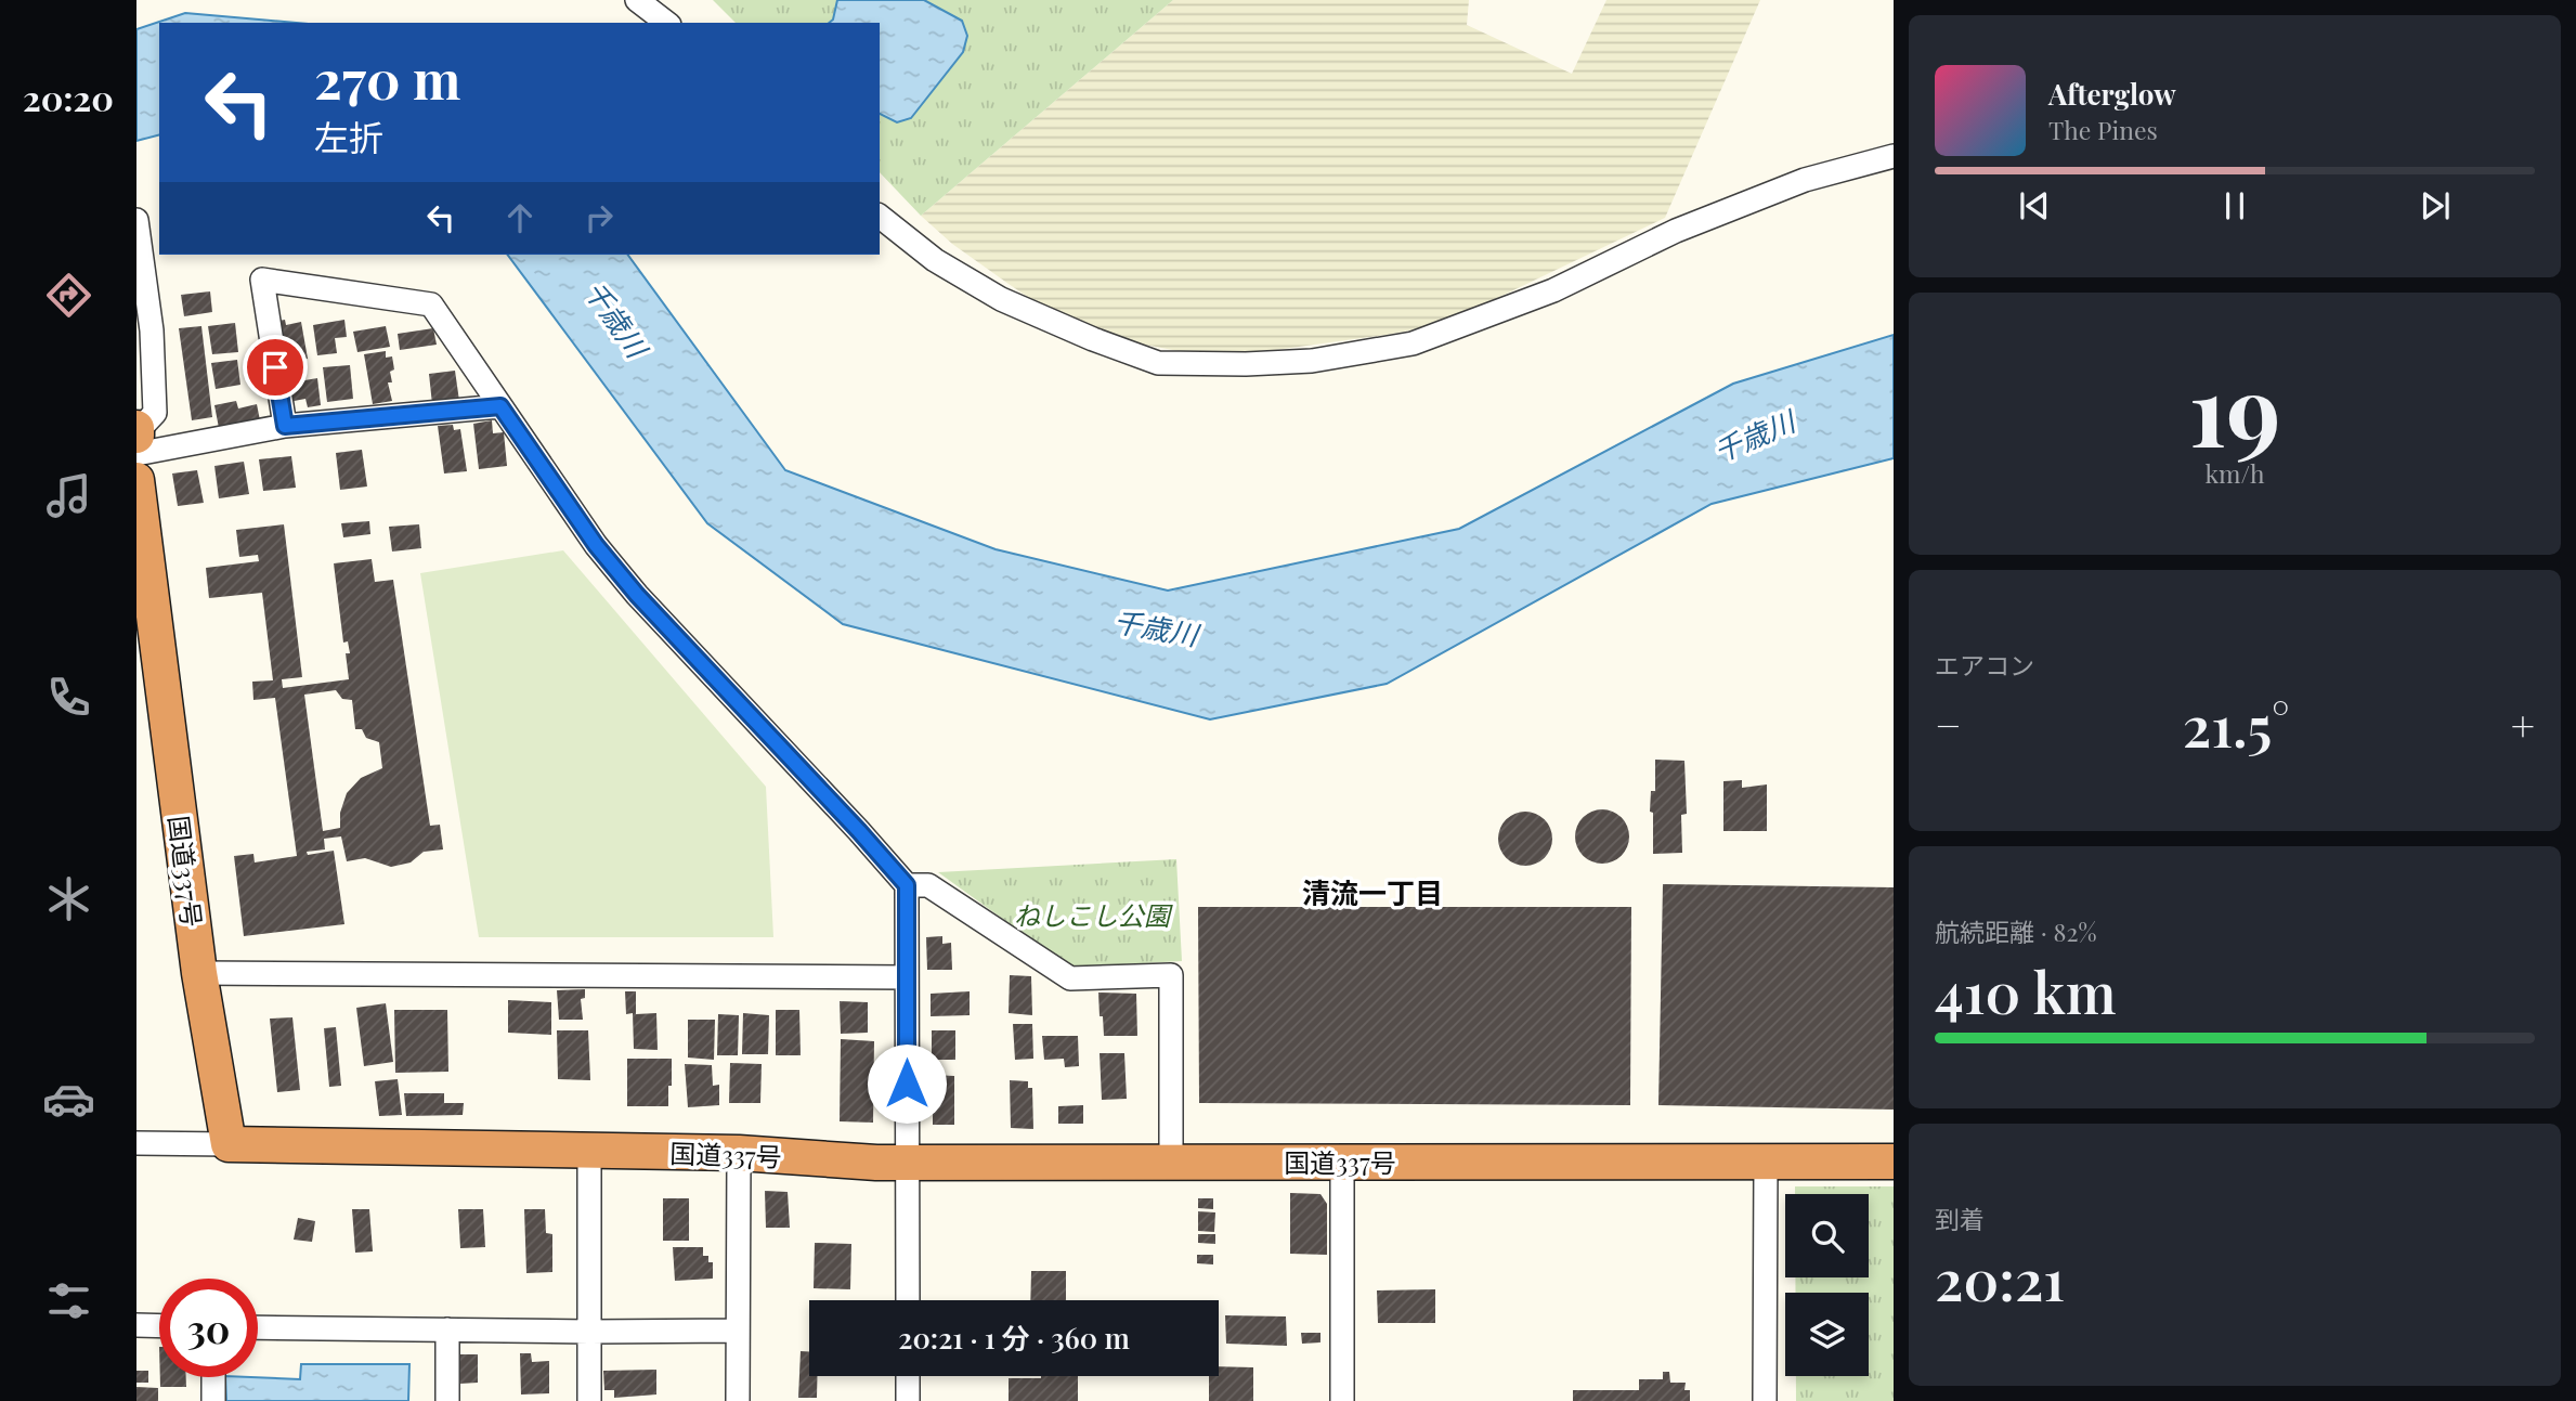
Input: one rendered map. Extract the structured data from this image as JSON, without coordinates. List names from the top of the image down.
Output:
{
  "streets": {
    "highway": ["国道337号"]
  },
  "districts": ["清流一丁目"],
  "water": ["千歳川"],
  "parks": ["ねしこし公園"],
  "page": {
    "tabs": "20:20",
    "turn": ["270 m", "左折"],
    "song": ["Afterglow", "The Pines"],
    "tile": [
      ["19", "km/h"],
      "エアコン",
      ["航続距離 · 82%", "410 km"],
      ["到着", "20:21"]
    ],
    "heat": ["−", "21.5°", "+"],
    "limit": "30",
    "trip": "20:21 · 1 分 · 360 m"
  }
}
